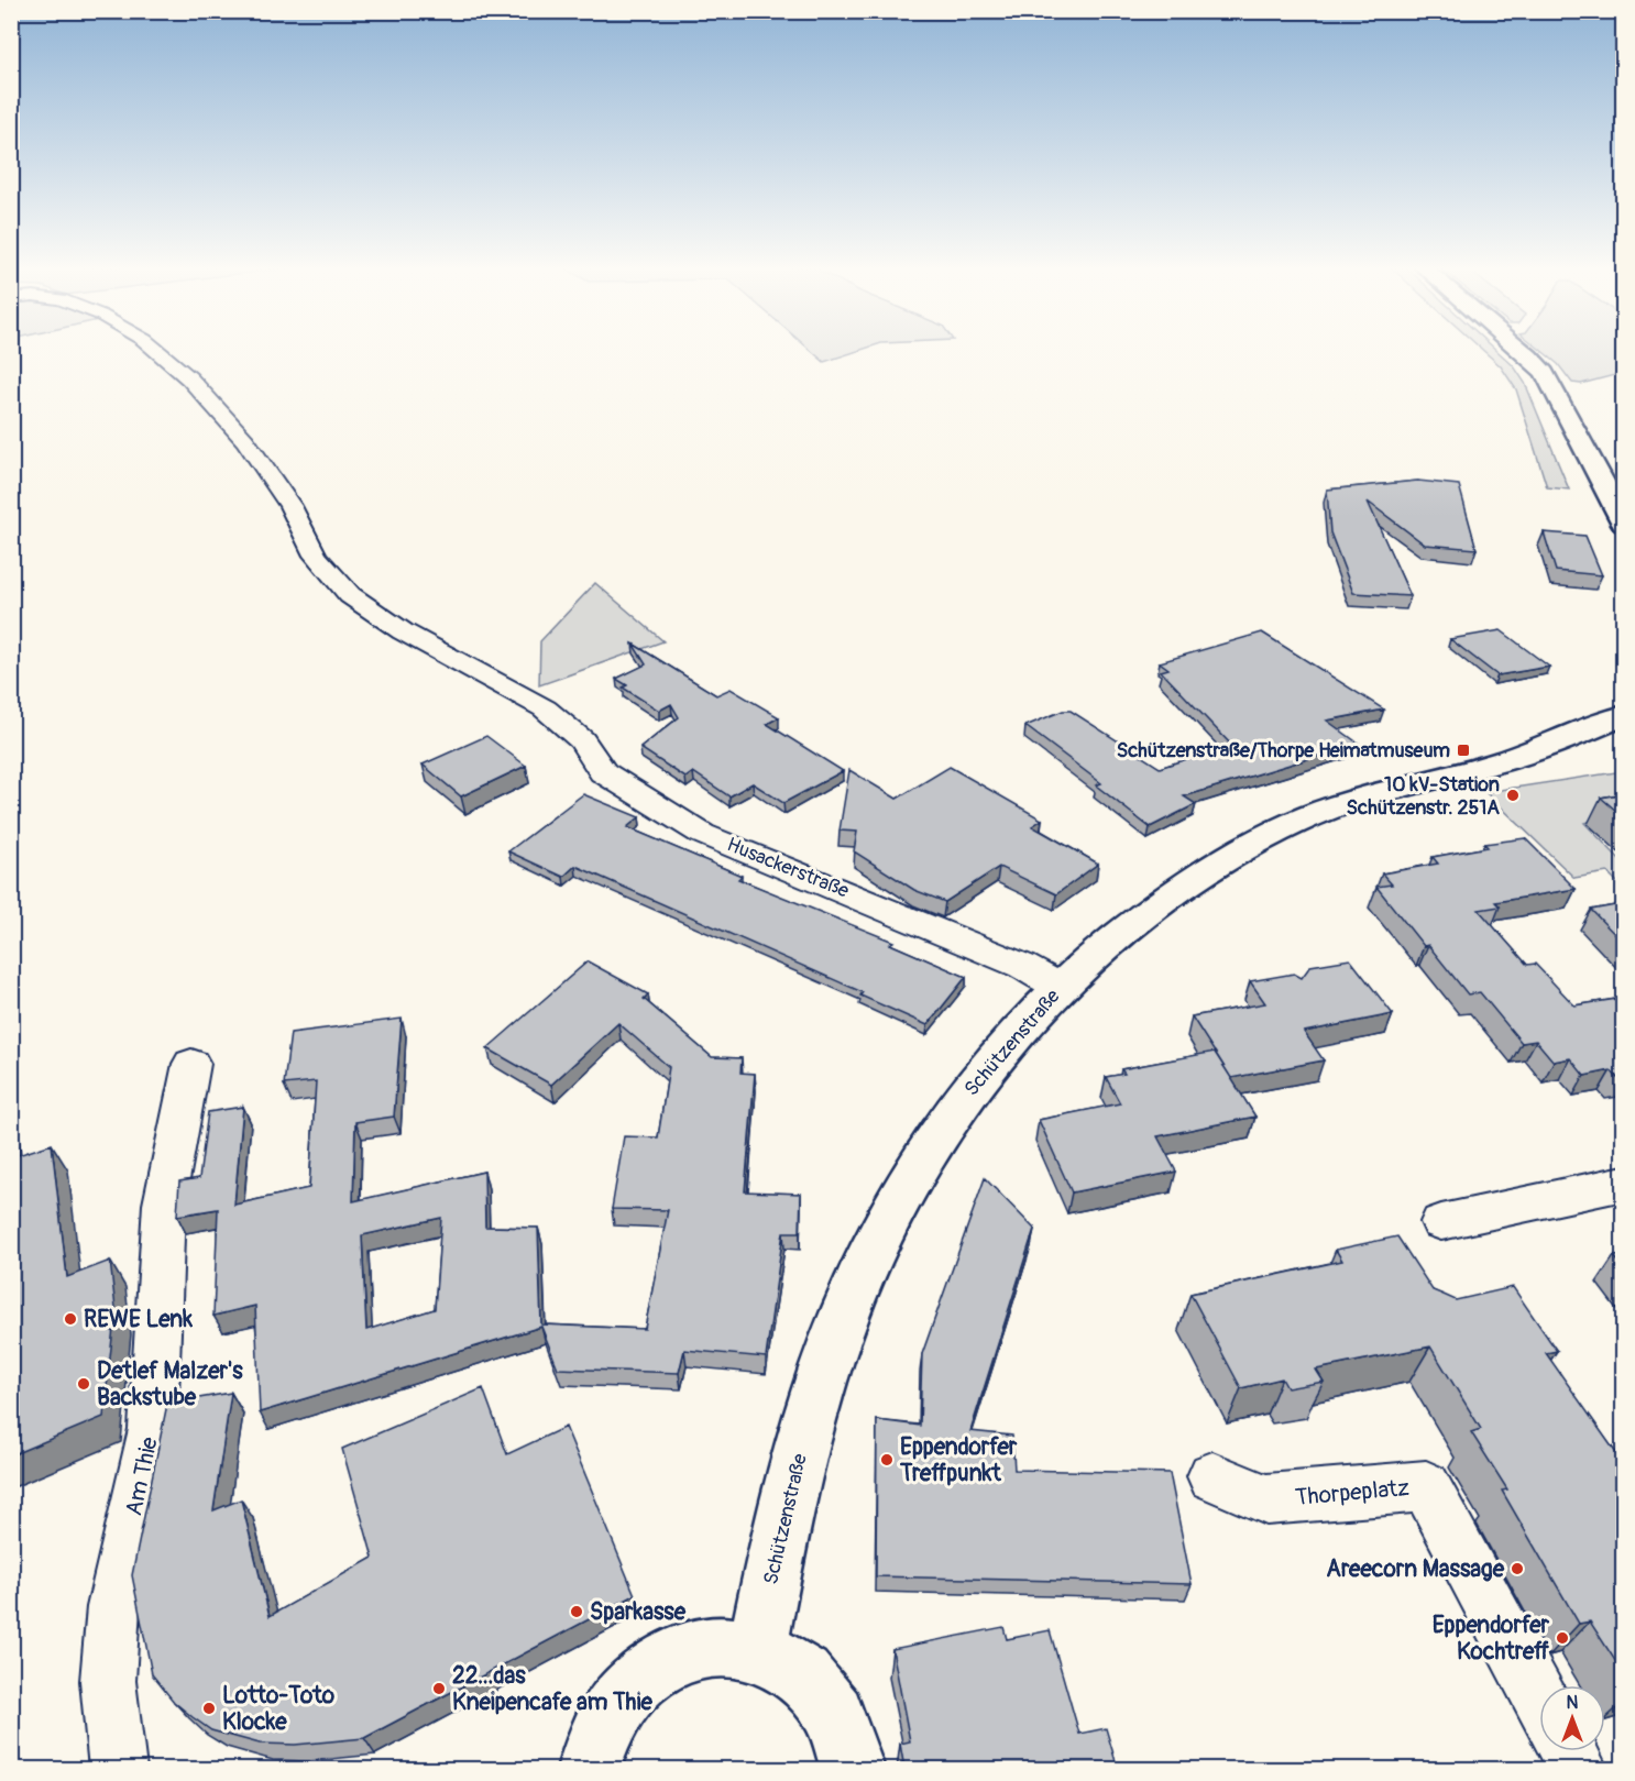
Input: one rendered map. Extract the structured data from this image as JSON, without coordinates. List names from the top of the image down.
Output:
{
  "streets": {
    "street": [
      "Husackerstraße",
      "Schützenstraße",
      "Am Thie",
      "Thorpeplatz"
    ]
  },
  "crossings": [
    ["Husackerstraße", "Schützenstraße"]
  ],
  "places": {
    "transit": ["Schützenstraße/Thorpe Heimatmuseum"],
    "other": [
      "10 kV-Station Schützenstr. 251A",
      "REWE Lenk",
      "Detlef Malzer's Backstube",
      "Eppendorfer Treffpunkt",
      "Areecorn Massage",
      "Sparkasse",
      "Eppendorfer Kochtreff",
      "22...das Kneipencafe am Thie",
      "Lotto-Toto Klocke"
    ]
  },
  "north": "top"
}
